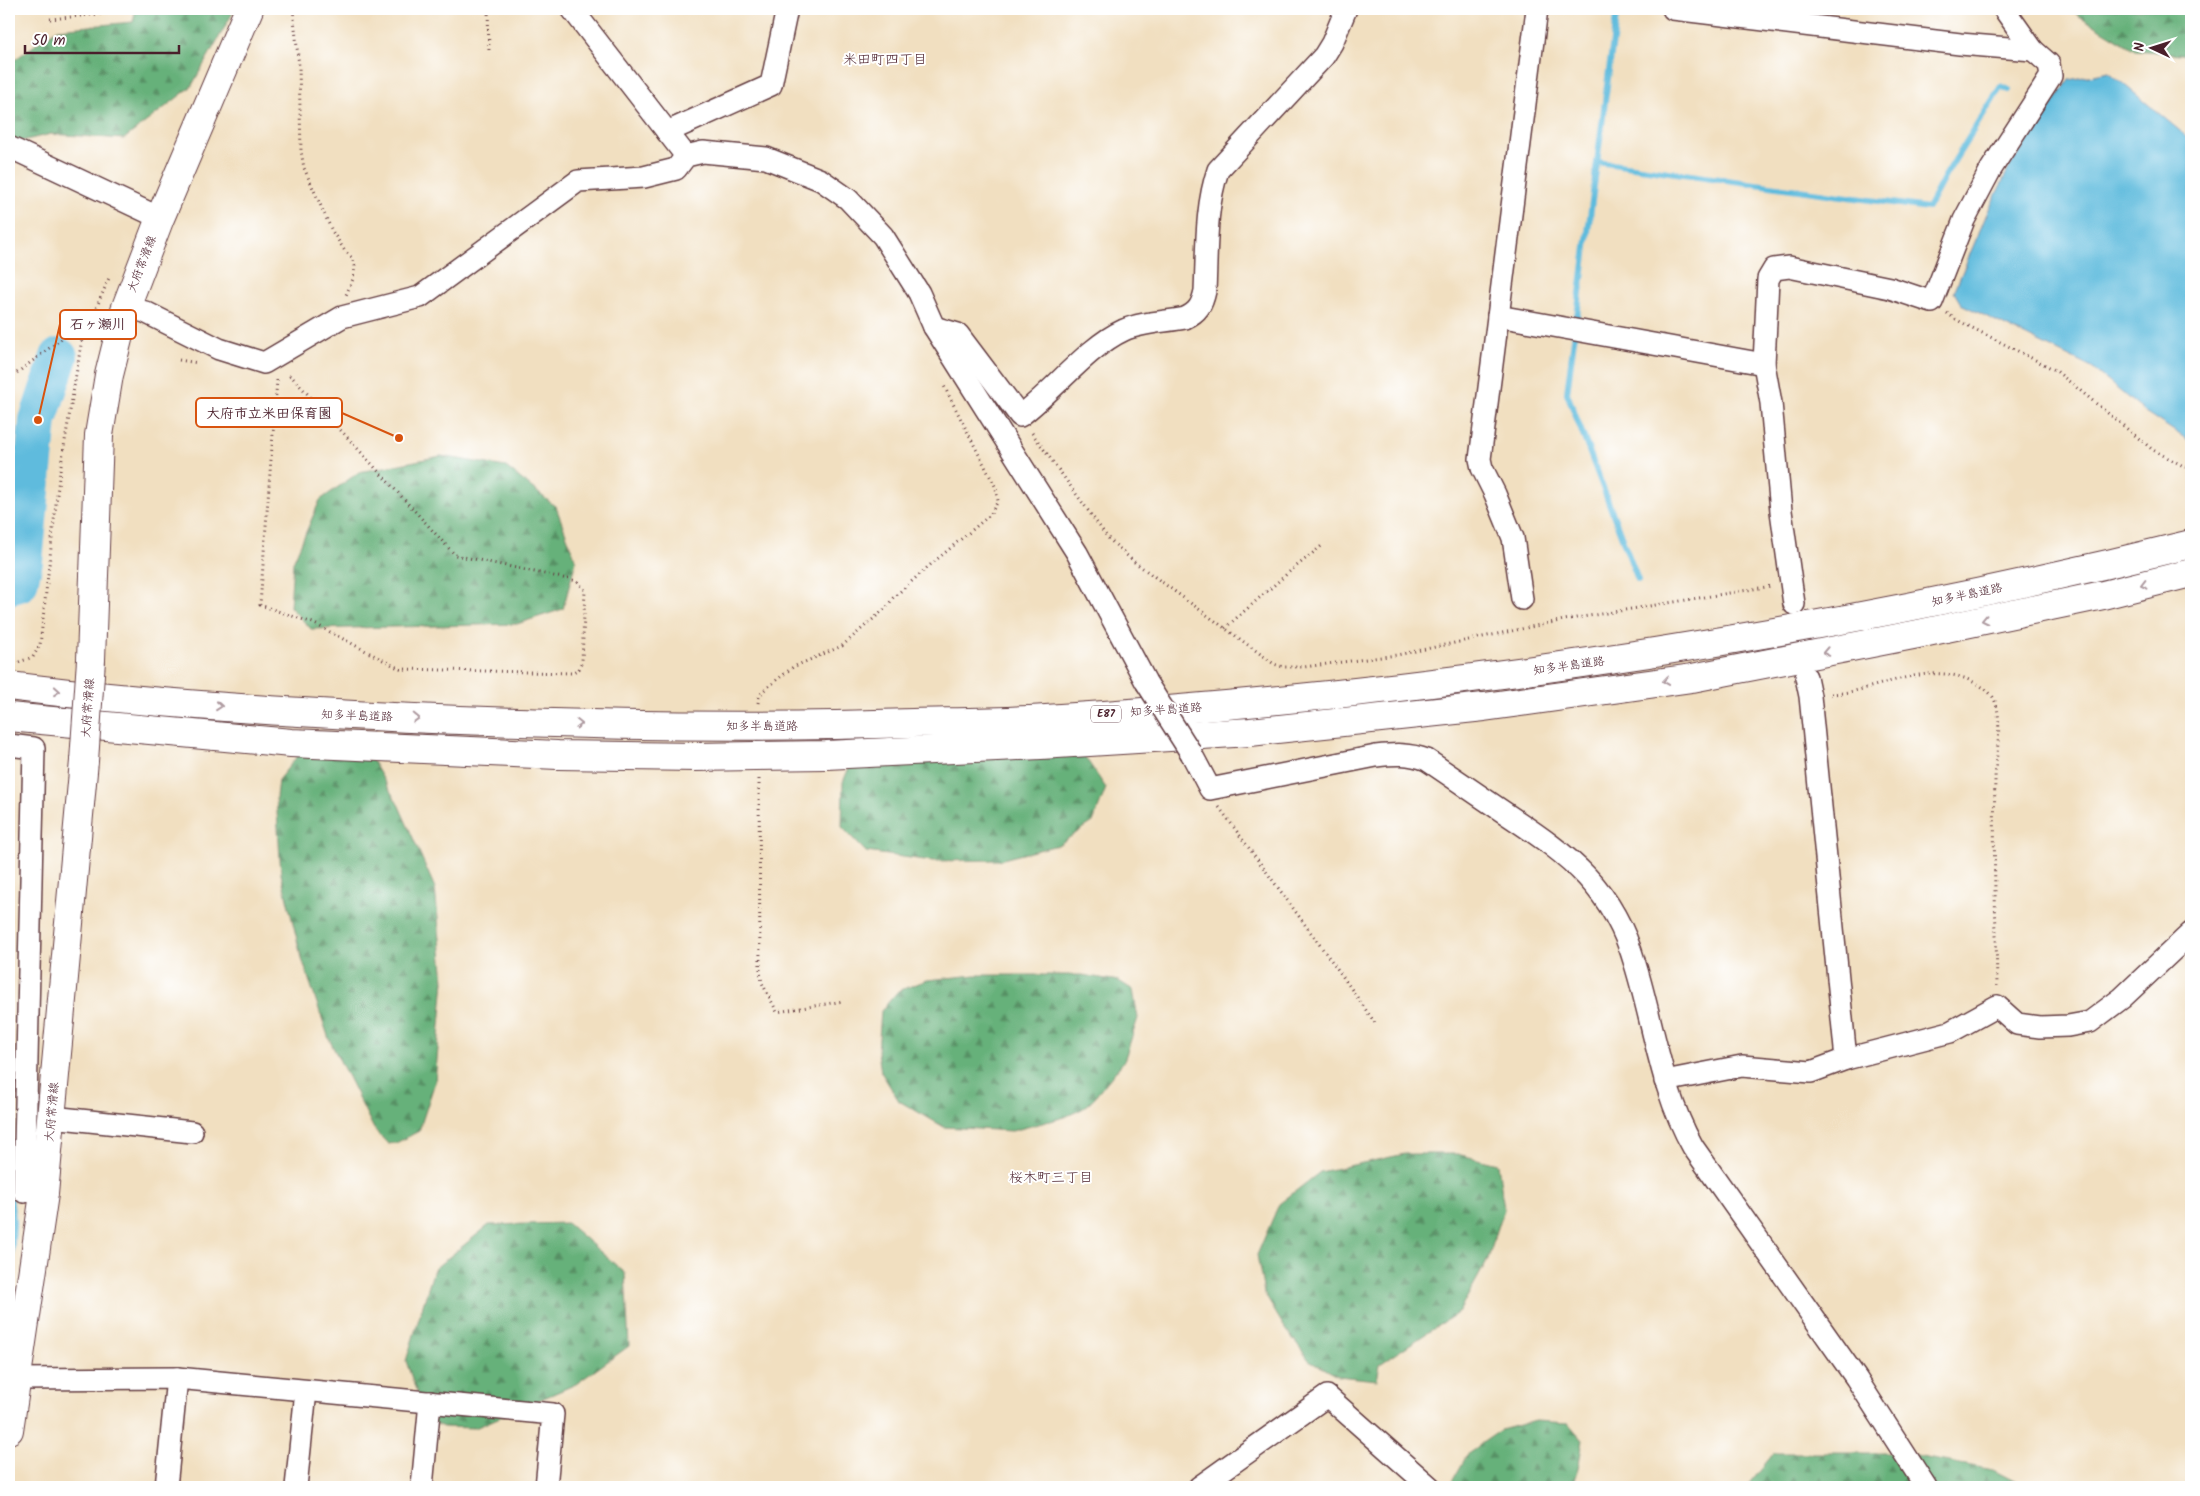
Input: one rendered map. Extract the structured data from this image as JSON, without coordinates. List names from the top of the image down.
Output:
{
  "streets": {
    "main road": ["大府常滑線", "知多半島道路", "E87"]
  },
  "districts": ["米田町四丁目", "桜木町三丁目"],
  "places": ["石ヶ瀬川", "大府市立米田保育園"],
  "scale_bar": "50 m",
  "north": "left"
}
